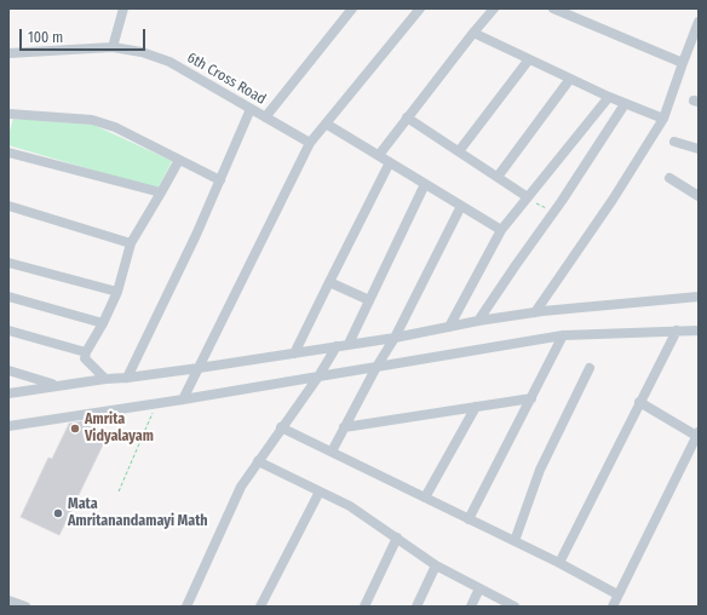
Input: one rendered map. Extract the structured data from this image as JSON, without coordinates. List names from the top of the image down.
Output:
{
  "streets": {
    "street": ["6th Cross Road"]
  },
  "places": ["Amrita Vidyalayam", "Mata Amritanandamayi Math"],
  "scale_bar": "100 m"
}
